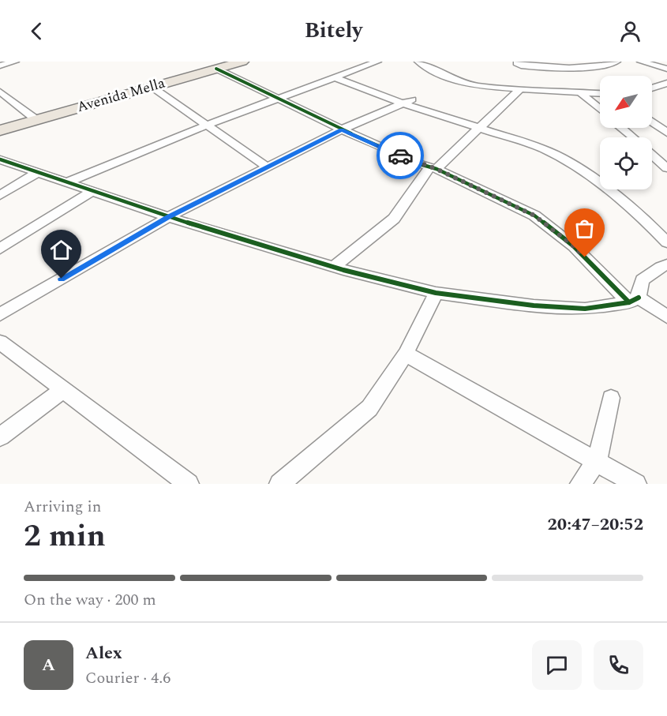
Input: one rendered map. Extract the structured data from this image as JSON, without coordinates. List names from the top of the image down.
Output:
{
  "streets": {
    "main road": ["Avenida Mella"]
  },
  "north": "bottom left",
  "page": {
    "header": "Bitely",
    "heading": ["2 min", "Arriving in", "20:47–20:52"],
    "panel": ["Alex", "Courier · 4.6"],
    "bar": "On the way · 200 m",
    "round": "A"
  }
}
